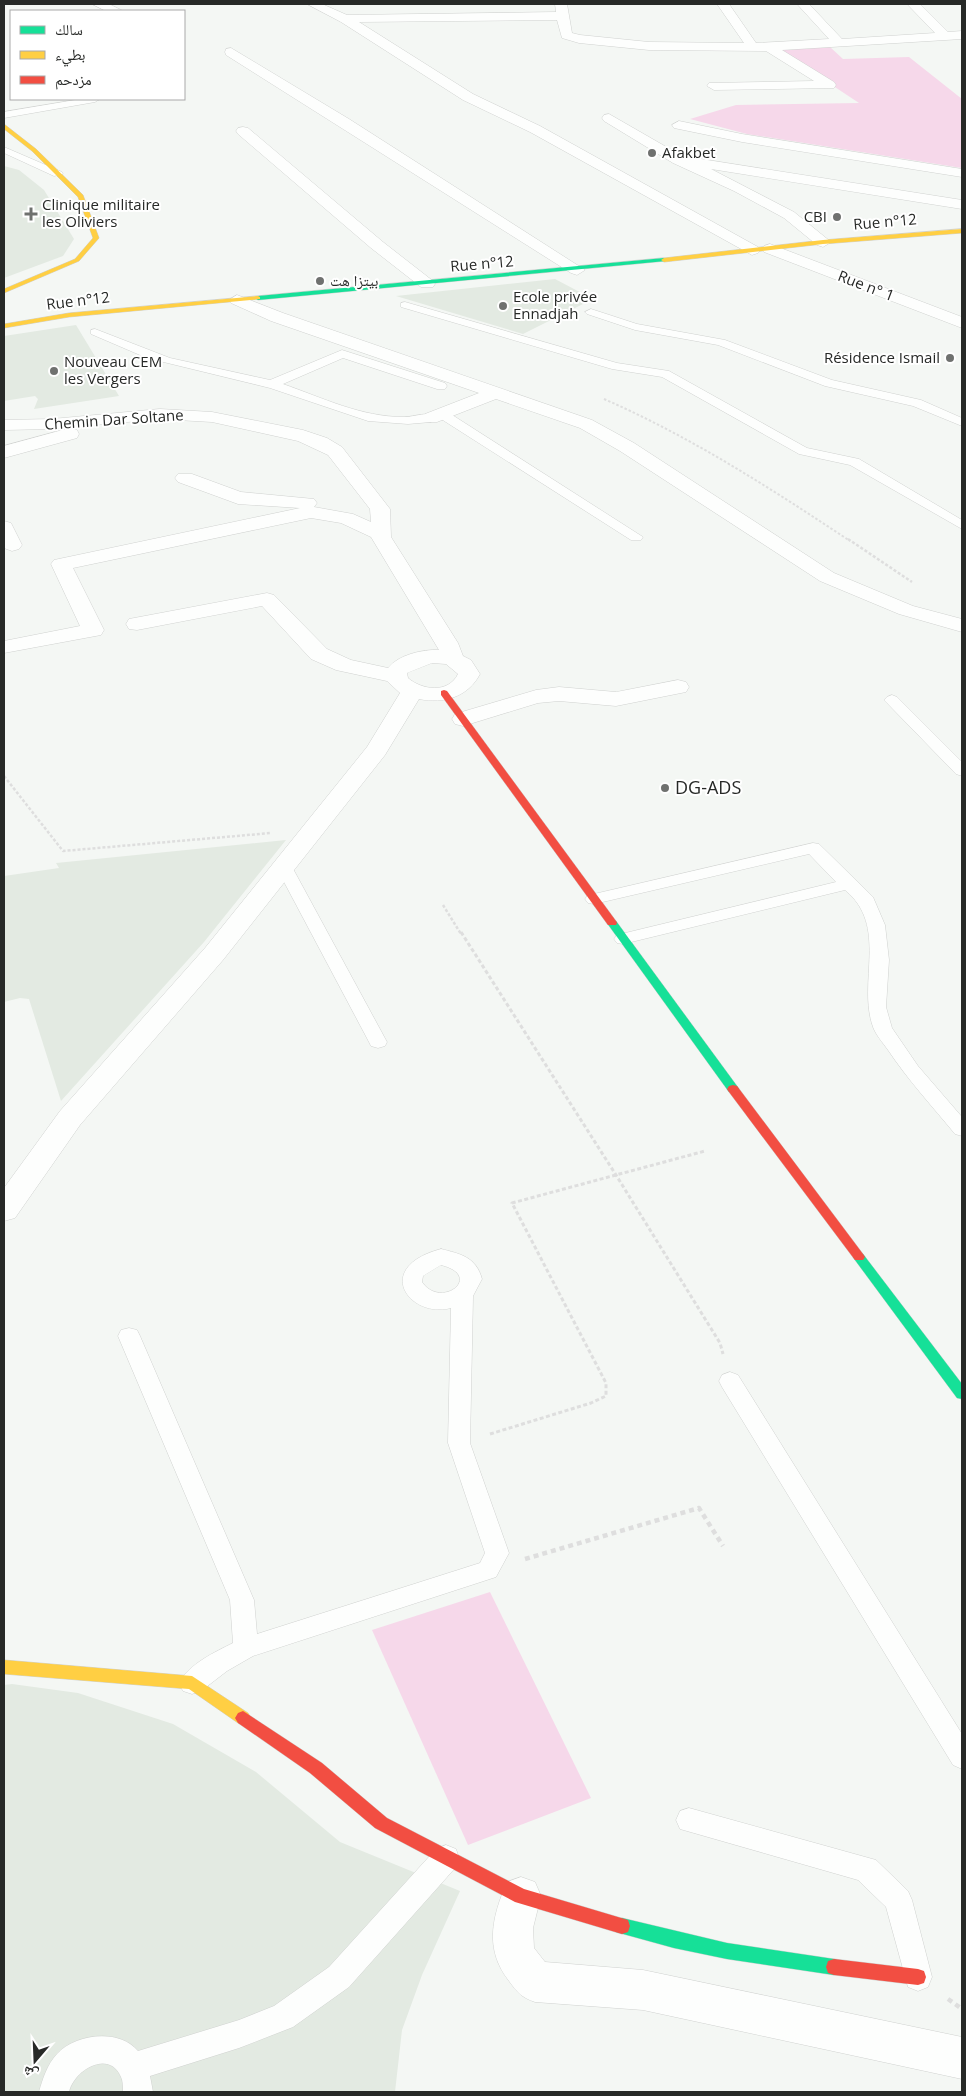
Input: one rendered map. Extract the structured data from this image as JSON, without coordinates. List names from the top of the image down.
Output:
{
  "streets": {
    "street": ["Rue n°12", "Rue n° 1", "Chemin Dar Soltane"]
  },
  "crossings": [
    ["Rue n°12", "Rue n° 1"]
  ],
  "places": {
    "other": [
      "Afakbet",
      "CBI",
      "بيتزا هت",
      "Ecole privée Ennadjah",
      "Résidence Ismail",
      "Nouveau CEM les Vergers",
      "DG-ADS"
    ],
    "health": ["Clinique militaire les Oliviers"]
  },
  "legend": ["سالك", "بطيء", "مزدحم"],
  "north": "bottom"
}
